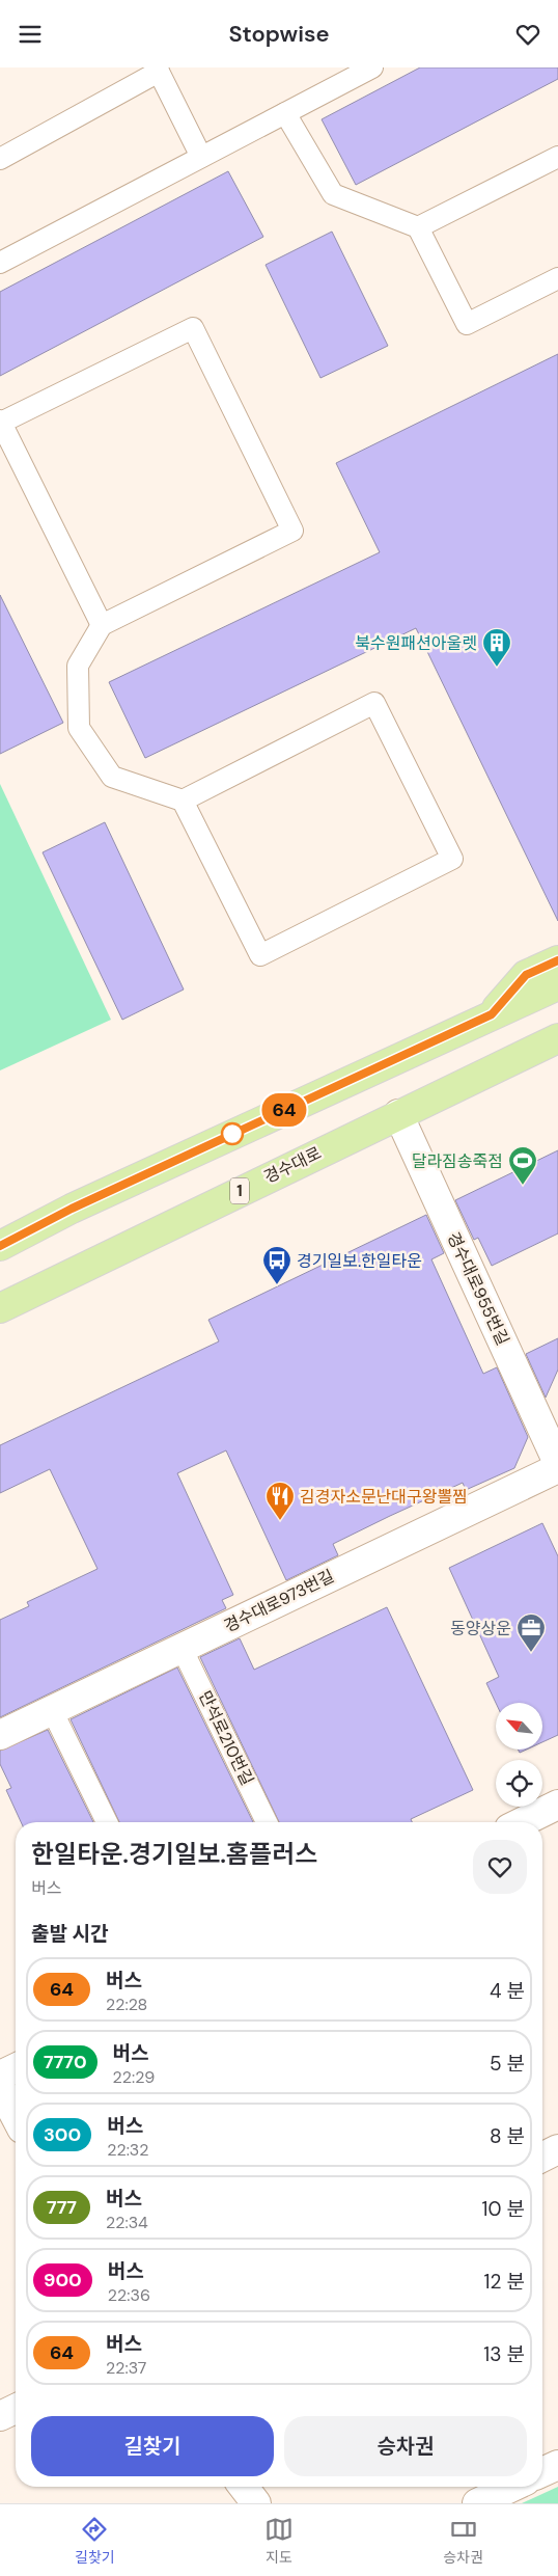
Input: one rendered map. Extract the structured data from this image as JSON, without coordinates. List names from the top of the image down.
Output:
{
  "streets": {
    "main road": ["경수대로", "1"],
    "street": ["경수대로955번길", "경수대로973번길"],
    "lane": ["만석로210번길"]
  },
  "crossings": [
    ["경수대로", "경수대로955번길"],
    ["경수대로973번길", "만석로210번길"]
  ],
  "places": {
    "building": ["북수원패션아울렛"],
    "sports": ["달라짐송죽점"],
    "bus stop": ["경기일보.한일타운"],
    "restaurant": ["김경자소문난대구왕뽈찜"],
    "office": ["동양상운"]
  },
  "lines": ["bus line 64"],
  "north": "top left",
  "page": {
    "header": "Stopwise",
    "on_map": "64",
    "heading": [
      ["한일타운.경기일보.홈플러스", "버스"],
      "출발 시간"
    ],
    "list": [
      {
        "mark": "64",
        "name": "버스",
        "note": "22:28",
        "value": "4 분"
      },
      {
        "mark": "7770",
        "name": "버스",
        "note": "22:29",
        "value": "5 분"
      },
      {
        "mark": "300",
        "name": "버스",
        "note": "22:32",
        "value": "8 분"
      },
      {
        "mark": "777",
        "name": "버스",
        "note": "22:34",
        "value": "10 분"
      },
      {
        "mark": "900",
        "name": "버스",
        "note": "22:36",
        "value": "12 분"
      },
      {
        "mark": "64",
        "name": "버스",
        "note": "22:37",
        "value": "13 분"
      }
    ],
    "buttons": ["길찾기", "승차권"],
    "tabs": ["길찾기", "지도", "승차권"]
  }
}
